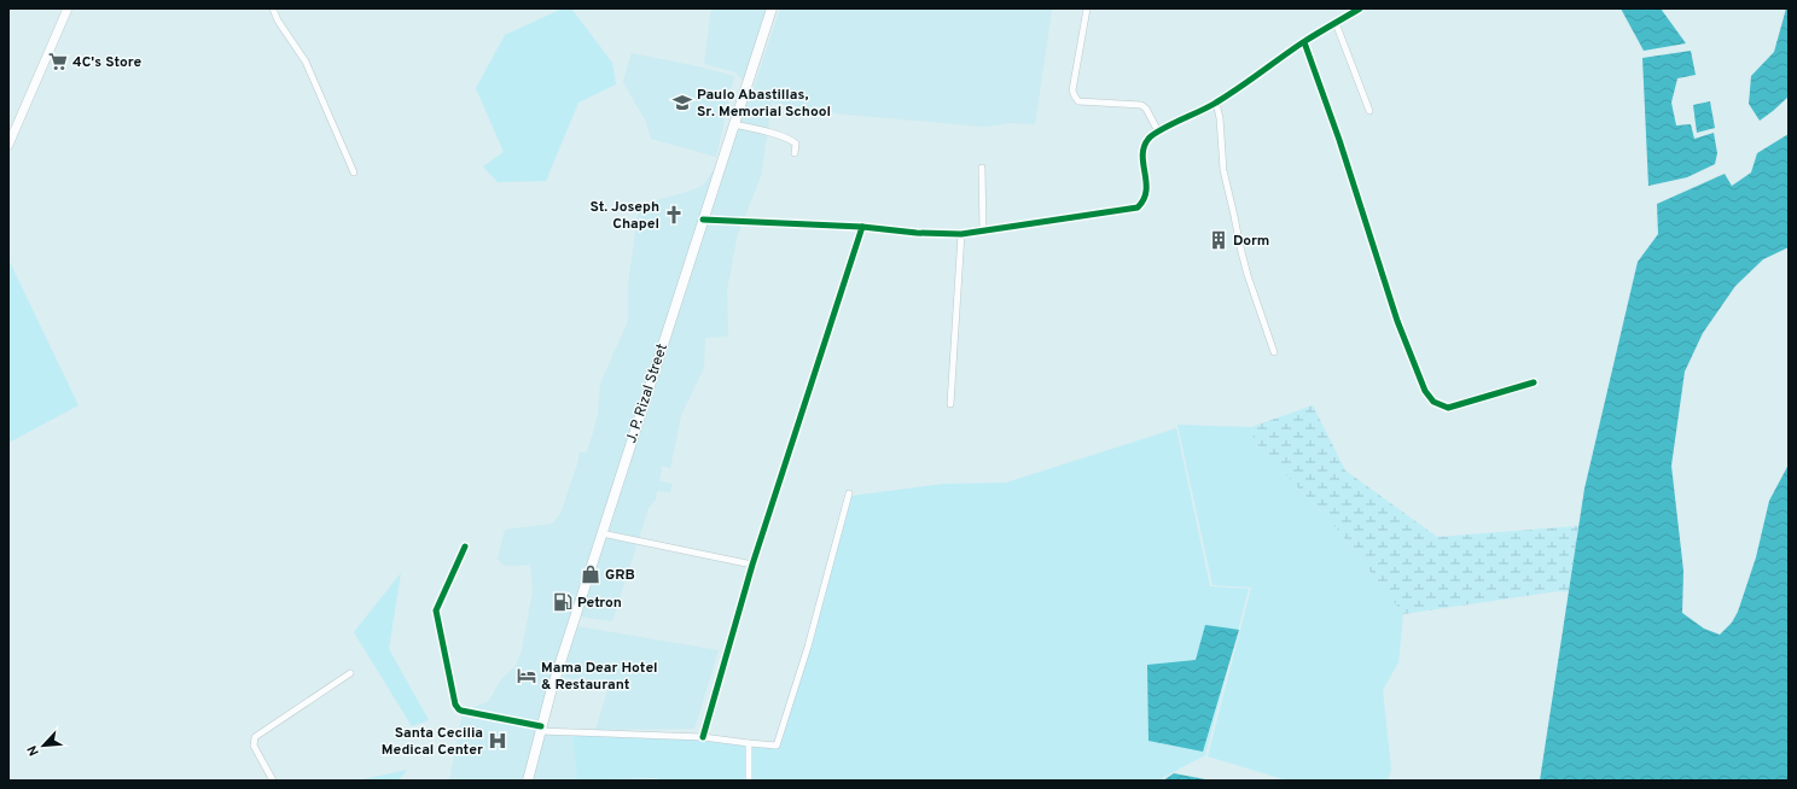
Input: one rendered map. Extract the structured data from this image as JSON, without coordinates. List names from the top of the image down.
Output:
{
  "streets": {
    "main road": ["J. P. Rizal Street"]
  },
  "places": {
    "supermarket": ["4C's Store"],
    "school or university": ["Paulo Abastillas, Sr. Memorial School"],
    "church": ["St. Joseph Chapel"],
    "building": ["Dorm"],
    "shop": ["GRB"],
    "fuel station": ["Petron"],
    "hotel": ["Mama Dear Hotel & Restaurant"],
    "hospital": ["Santa Cecilia Medical Center"]
  },
  "north": "bottom left"
}
